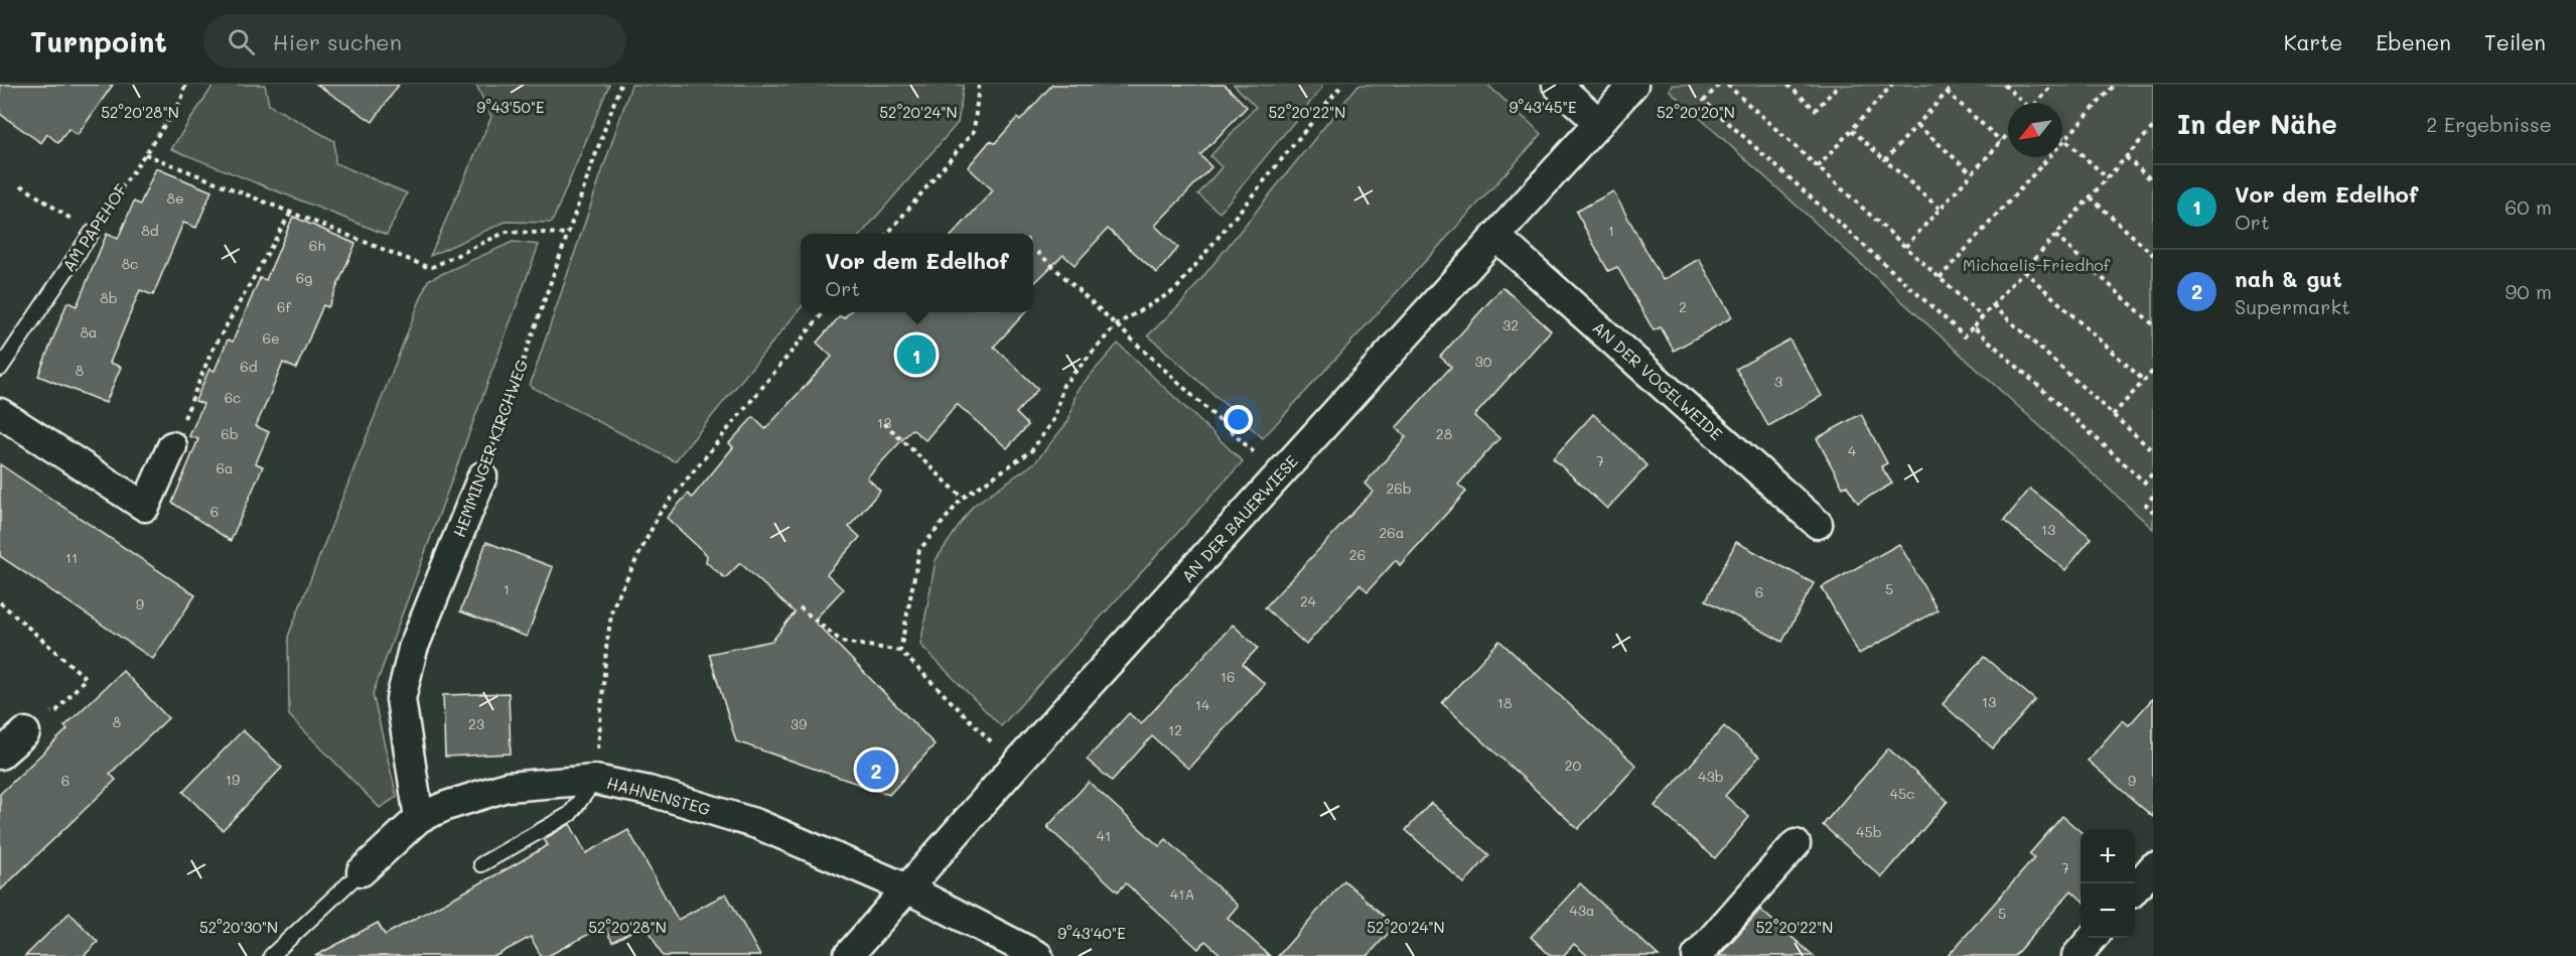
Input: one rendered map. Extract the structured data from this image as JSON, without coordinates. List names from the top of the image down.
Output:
{
  "streets": {
    "street": [
      "AN DER VOGELWEIDE",
      "HEMMINGER KIRCHWEG",
      "AN DER BAUERWIESE",
      "HAHNENSTEG"
    ],
    "lane": ["AM PAPEHOF"]
  },
  "crossings": [
    ["AN DER VOGELWEIDE", "AN DER BAUERWIESE"],
    ["HEMMINGER KIRCHWEG", "HAHNENSTEG"],
    ["AN DER BAUERWIESE", "HAHNENSTEG"]
  ],
  "parks": ["Michaelis-Friedhof"],
  "house_numbers": [
    "8e",
    "8d",
    "1",
    "6h",
    "8c",
    "6g",
    "8b",
    "6f",
    "2",
    "32",
    "8a",
    "6e",
    "30",
    "6d",
    "8",
    "3",
    "6c",
    "13",
    "6b",
    "28",
    "4",
    "7",
    "6a",
    "26b",
    "6",
    "13",
    "26a",
    "26",
    "11",
    "1",
    "5",
    "6",
    "24",
    "9",
    "16",
    "13",
    "18",
    "14",
    "8",
    "23",
    "39",
    "12",
    "20",
    "43b",
    "19",
    "6",
    "9",
    "45c",
    "45b",
    "41",
    "7",
    "41A",
    "43a",
    "5"
  ],
  "north": "bottom left",
  "page": {
    "header": "Turnpoint",
    "search": "Hier suchen",
    "nav": ["Karte", "Ebenen", "Teilen"],
    "heading": ["In der Nähe", "2 Ergebnisse"],
    "list": [
      {
        "mark": "1",
        "name": "Vor dem Edelhof",
        "note": "Ort",
        "value": "60 m"
      },
      {
        "mark": "2",
        "name": "nah & gut",
        "note": "Supermarkt",
        "value": "90 m"
      }
    ],
    "popup": ["Vor dem Edelhof", "Ort"],
    "pins": ["1", "2"],
    "map_buttons": ["+", "−"]
  },
  "coordinates": [
    "9°43'50\"E",
    "9°43'45\"E",
    "52°20'28\"N",
    "52°20'24\"N",
    "52°20'22\"N",
    "52°20'20\"N",
    "52°20'30\"N",
    "9°43'40\"E"
  ]
}
